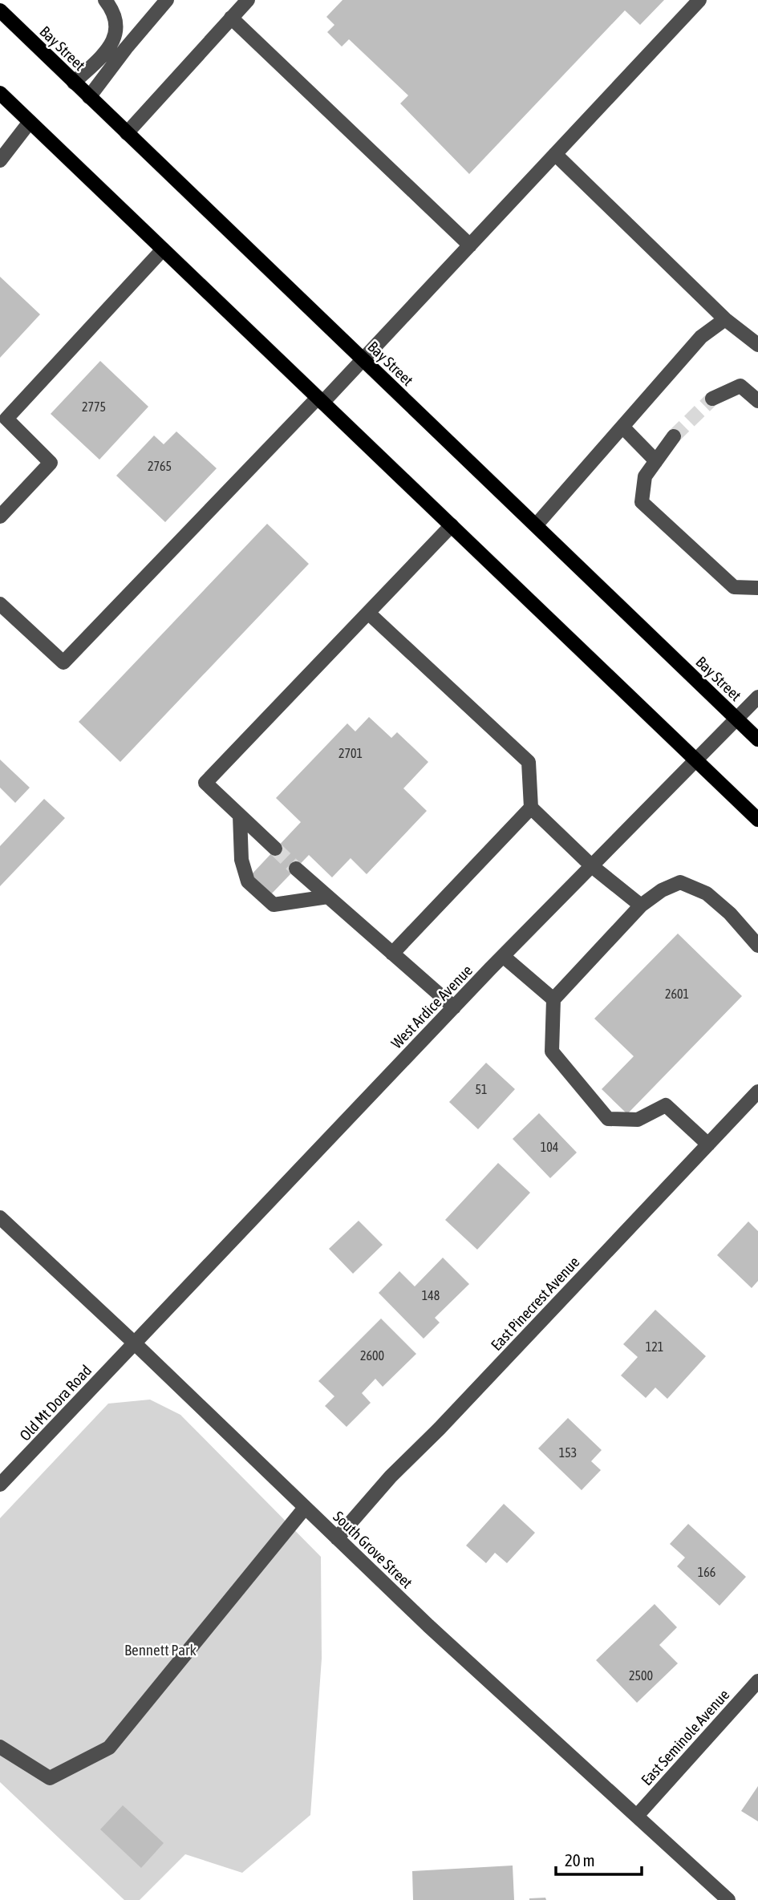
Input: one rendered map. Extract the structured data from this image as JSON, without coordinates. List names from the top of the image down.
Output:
{
  "streets": {
    "main road": ["Bay Street"],
    "street": [
      "West Ardice Avenue",
      "East Pinecrest Avenue",
      "Old Mt Dora Road",
      "South Grove Street",
      "East Seminole Avenue"
    ]
  },
  "crossings": [
    ["Bay Street", "West Ardice Avenue"],
    ["West Ardice Avenue", "Old Mt Dora Road"],
    ["West Ardice Avenue", "South Grove Street"],
    ["East Pinecrest Avenue", "South Grove Street"],
    ["Old Mt Dora Road", "South Grove Street"],
    ["South Grove Street", "East Seminole Avenue"]
  ],
  "parks": ["Bennett Park"],
  "house_numbers": [
    "2775",
    "2765",
    "2701",
    "2601",
    "51",
    "104",
    "148",
    "121",
    "2600",
    "153",
    "166",
    "2500"
  ],
  "scale_bar": "20 m"
}
